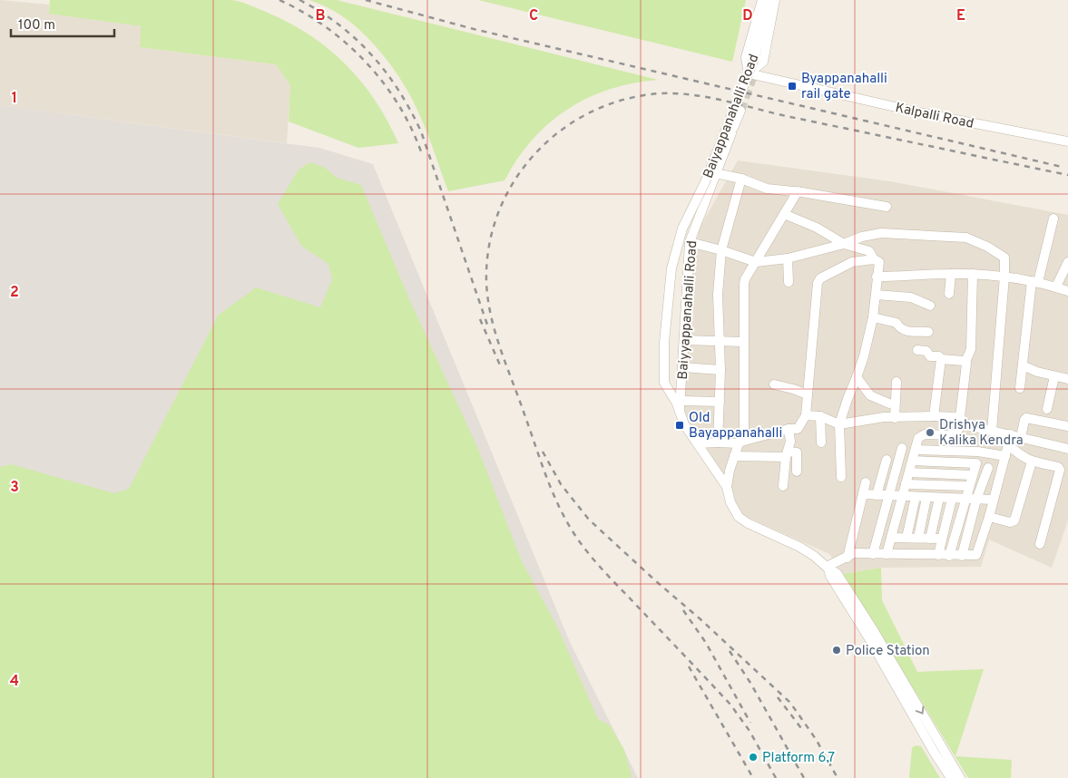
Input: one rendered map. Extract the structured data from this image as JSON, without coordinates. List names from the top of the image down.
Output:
{
  "streets": {
    "street": ["Kalpalli Road", "Baiyappanahalli Road", "Baiyyappanahalli Road"]
  },
  "crossings": [
    ["Kalpalli Road", "Baiyappanahalli Road"],
    ["Baiyappanahalli Road", "Baiyyappanahalli Road"]
  ],
  "places": {
    "transit": ["Byappanahalli rail gate", "Old Bayappanahalli"],
    "other": ["Drishya Kalika Kendra", "Police Station", "Platform 6,7"]
  },
  "scale_bar": "100 m",
  "grid": {
    "columns": [
      "B",
      "C",
      "D",
      "E"
    ],
    "rows": [
      "1",
      "2",
      "3",
      "4"
    ]
  }
}
